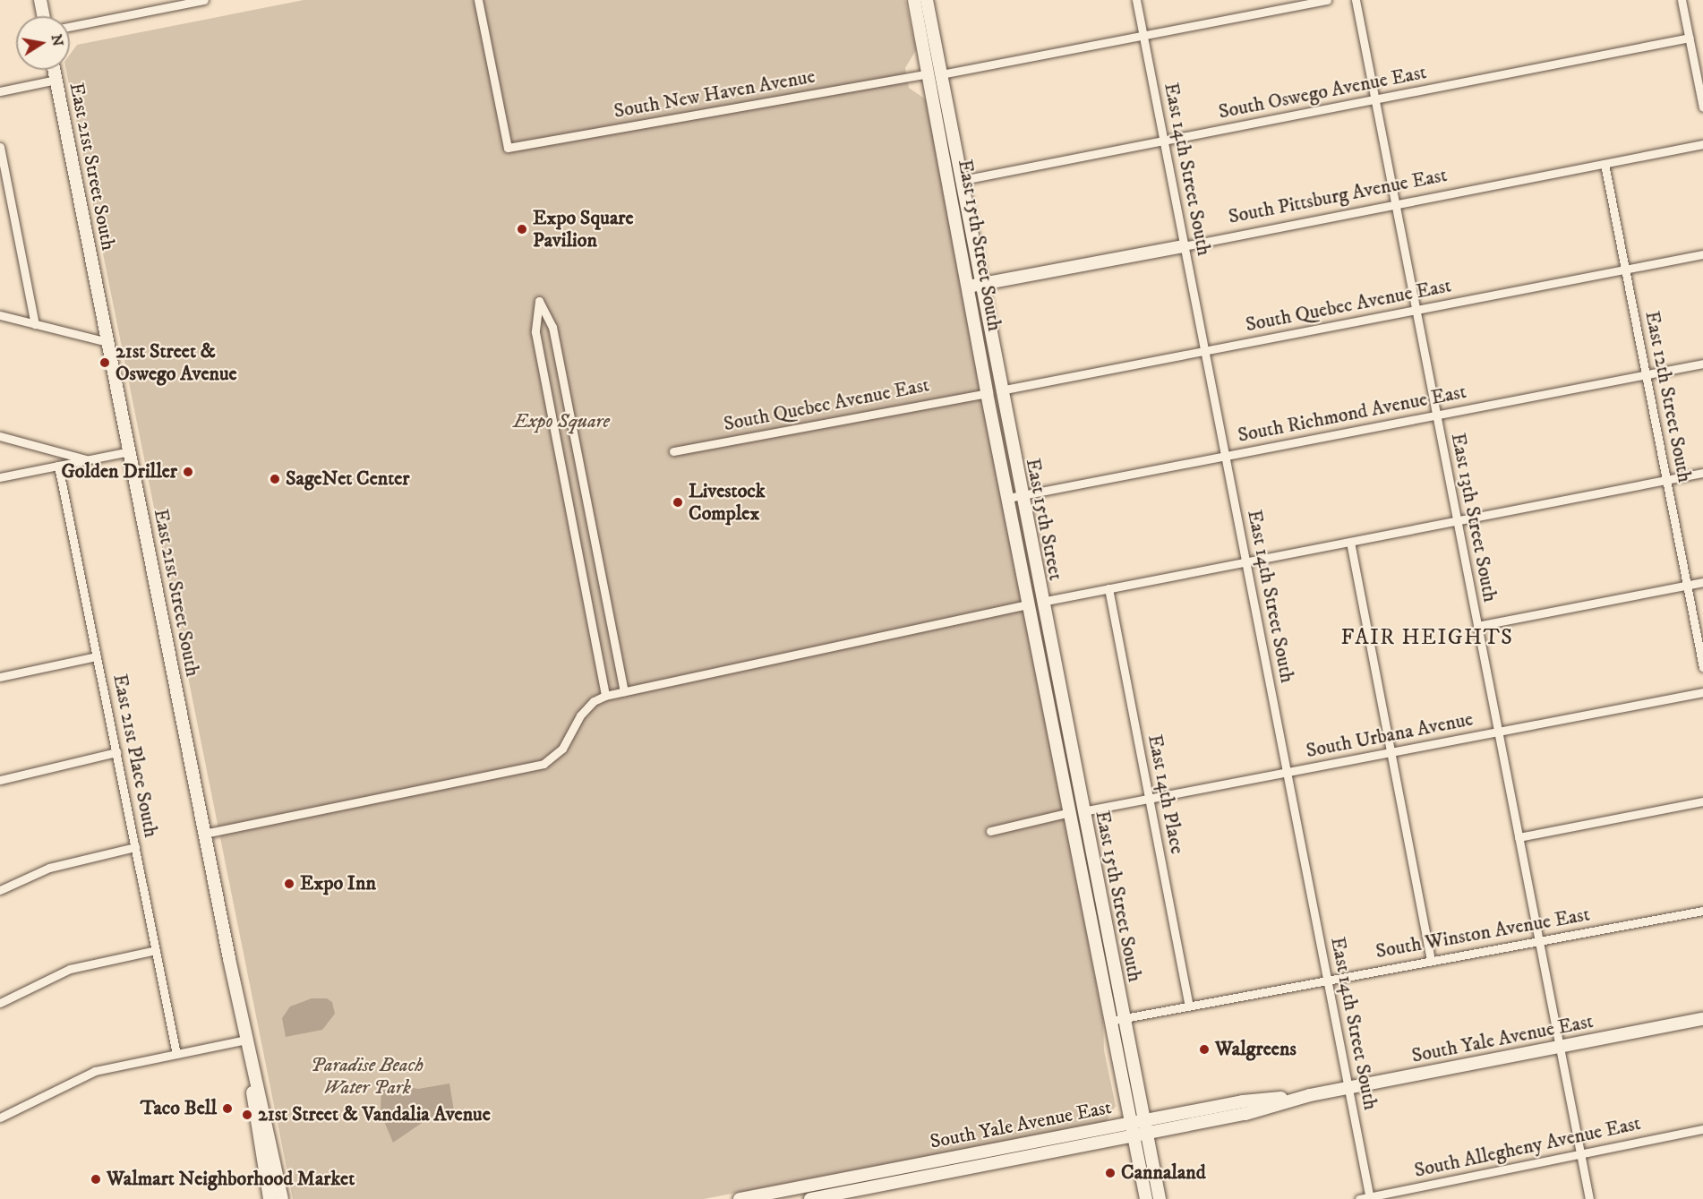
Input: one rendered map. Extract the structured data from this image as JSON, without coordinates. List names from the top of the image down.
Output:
{
  "streets": {
    "main road": [
      "East 21st Street South",
      "South Pittsburg Avenue East",
      "East 15th Street South",
      "East 15th Street",
      "South Yale Avenue East"
    ],
    "street": [
      "South Oswego Avenue East",
      "South New Haven Avenue",
      "East 14th Street South",
      "South Quebec Avenue East",
      "East 12th Street South",
      "South Richmond Avenue East",
      "East 13th Street South",
      "South Urbana Avenue",
      "East 21st Place South",
      "East 14th Place",
      "South Winston Avenue East",
      "South Allegheny Avenue East"
    ]
  },
  "crossings": [
    ["South Oswego Avenue East", "East 14th Street South"],
    ["South Oswego Avenue East", "East 15th Street South"],
    ["South Oswego Avenue East", "East 13th Street South"],
    ["South New Haven Avenue", "East 15th Street South"],
    ["East 14th Street South", "South Pittsburg Avenue East"],
    ["East 14th Street South", "South Quebec Avenue East"],
    ["East 14th Street South", "South Richmond Avenue East"],
    ["East 14th Street South", "South Urbana Avenue"],
    ["East 14th Street South", "South Winston Avenue East"],
    ["East 14th Street South", "South Yale Avenue East"],
    ["East 14th Street South", "South Allegheny Avenue East"],
    ["South Pittsburg Avenue East", "East 15th Street South"],
    ["South Pittsburg Avenue East", "East 12th Street South"],
    ["South Pittsburg Avenue East", "East 13th Street South"],
    ["East 15th Street South", "South Quebec Avenue East"],
    ["East 15th Street South", "South Richmond Avenue East"],
    ["East 15th Street South", "East 15th Street"],
    ["East 15th Street South", "South Urbana Avenue"],
    ["East 15th Street South", "South Winston Avenue East"],
    ["East 15th Street South", "South Yale Avenue East"],
    ["South Quebec Avenue East", "East 12th Street South"],
    ["South Quebec Avenue East", "East 13th Street South"],
    ["East 12th Street South", "South Richmond Avenue East"],
    ["South Richmond Avenue East", "East 13th Street South"],
    ["South Richmond Avenue East", "East 15th Street"],
    ["East 13th Street South", "South Urbana Avenue"],
    ["East 13th Street South", "South Winston Avenue East"],
    ["East 13th Street South", "South Yale Avenue East"],
    ["East 13th Street South", "South Allegheny Avenue East"],
    ["South Urbana Avenue", "East 14th Place"],
    ["East 14th Place", "South Winston Avenue East"]
  ],
  "districts": ["FAIR HEIGHTS"],
  "parks": ["Expo Square", "Paradise Beach Water Park"],
  "places": [
    "Expo Square Pavilion",
    "21st Street & Oswego Avenue",
    "Golden Driller",
    "SageNet Center",
    "Livestock Complex",
    "Expo Inn",
    "Walgreens",
    "Taco Bell",
    "21st Street & Vandalia Avenue",
    "Cannaland",
    "Walmart Neighborhood Market"
  ],
  "north": "right"
}
